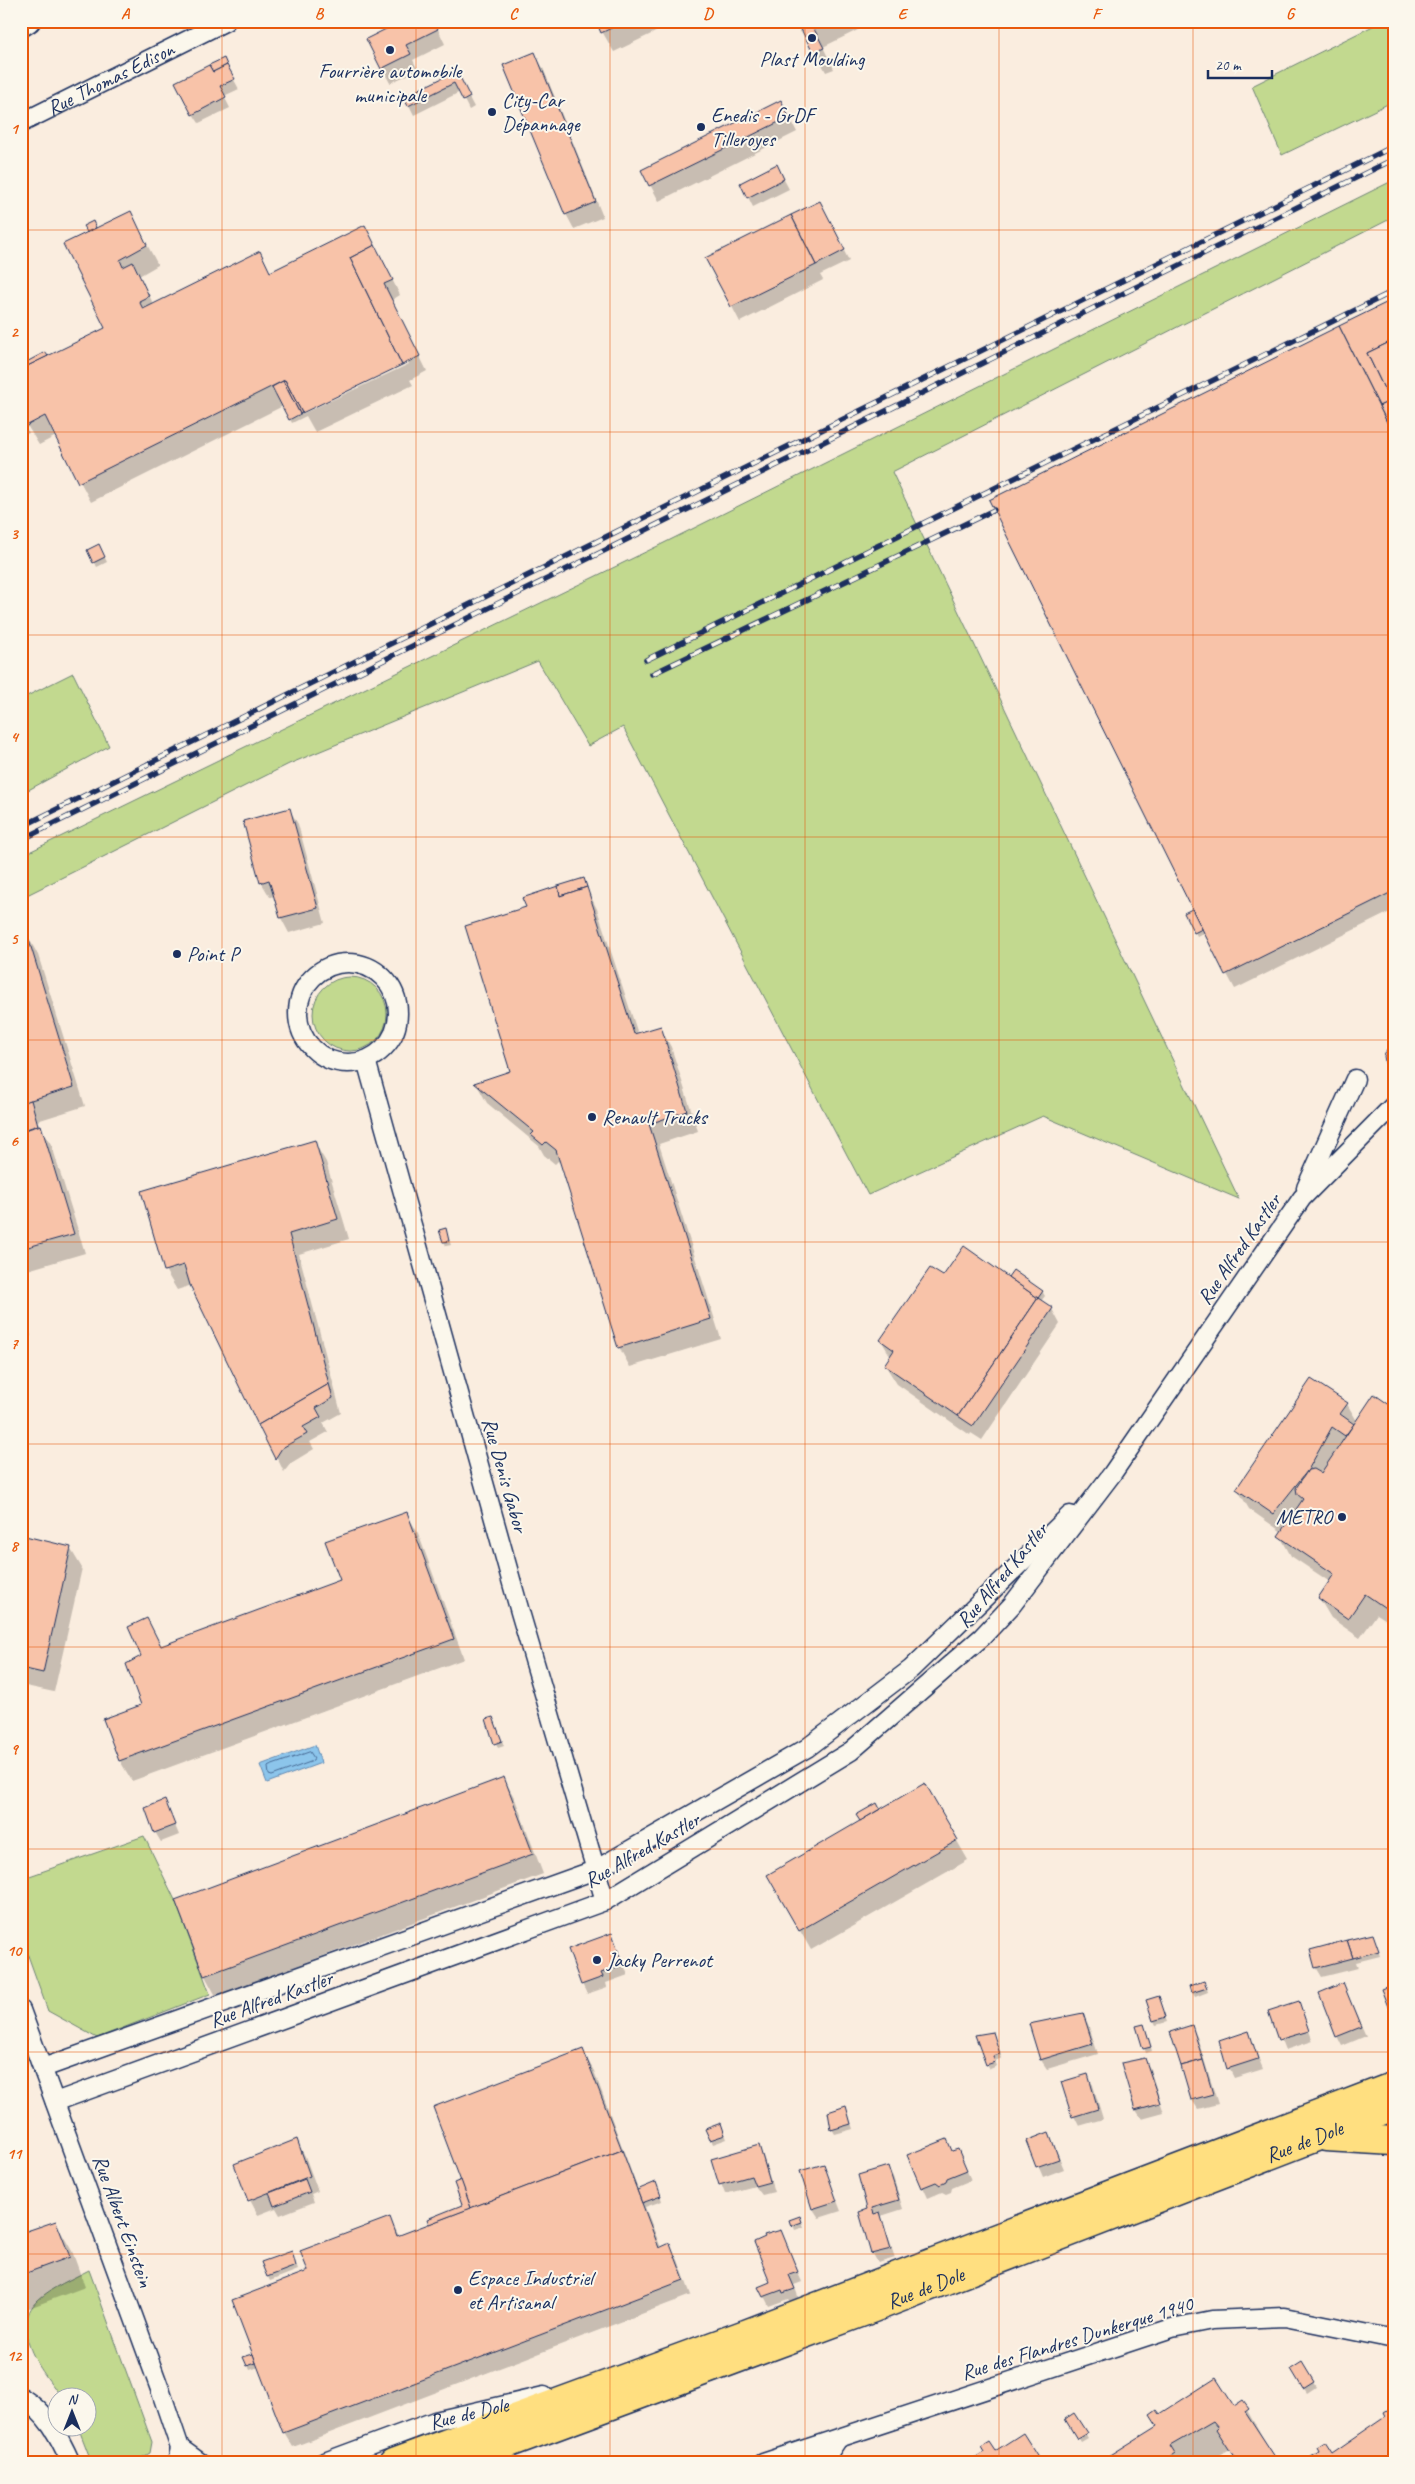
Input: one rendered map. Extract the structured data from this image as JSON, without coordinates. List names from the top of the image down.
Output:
{
  "streets": {
    "main road": ["Rue de Dole"],
    "street": [
      "Rue Thomas Edison",
      "Rue Alfred Kastler",
      "Rue Denis Gabor",
      "Rue Albert Einstein",
      "Rue des Flandres Dunkerque 1940"
    ]
  },
  "crossings": [
    ["Rue Alfred Kastler", "Rue Denis Gabor"],
    ["Rue Alfred Kastler", "Rue Albert Einstein"]
  ],
  "places": [
    "Plast Moulding",
    "Fourrière automobile municipale",
    "City-Car Dépannage",
    "Enedis - GrDF Tilleroyes",
    "Point P",
    "Renault Trucks",
    "METRO",
    "Jacky Perrenot",
    "Espace Industriel et Artisanal"
  ],
  "scale_bar": "20 m",
  "north": "top",
  "grid": {
    "columns": [
      "A",
      "B",
      "C",
      "D",
      "E",
      "F",
      "G"
    ],
    "rows": [
      "1",
      "2",
      "3",
      "4",
      "5",
      "6",
      "7",
      "8",
      "9",
      "10",
      "11",
      "12"
    ]
  }
}
